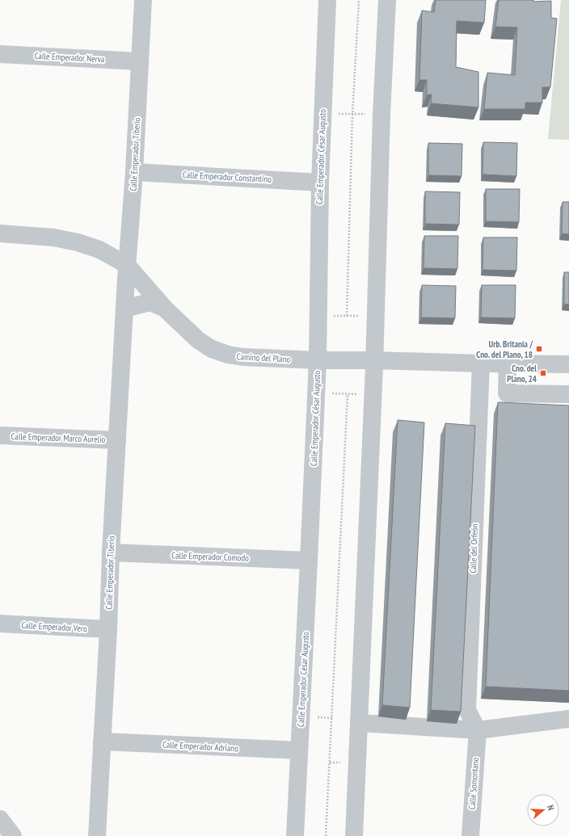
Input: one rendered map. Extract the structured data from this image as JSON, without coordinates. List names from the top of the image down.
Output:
{
  "streets": {
    "street": [
      "Calle Emperador Nerva",
      "Calle Emperador Tiberio",
      "Calle Emperador César Augusto",
      "Calle Emperador Constantino",
      "Camino del Plano",
      "Calle Emperador Marco Aurelio",
      "Calle del Orfeón",
      "Calle Emperador Comodo",
      "Calle Emperador Vero",
      "Calle Emperador Adriano",
      "Calle Somontano"
    ]
  },
  "crossings": [
    ["Calle Emperador Nerva", "Calle Emperador Tiberio"],
    ["Calle Emperador Tiberio", "Calle Emperador Constantino"],
    ["Calle Emperador Tiberio", "Camino del Plano"],
    ["Calle Emperador Tiberio", "Calle Emperador Marco Aurelio"],
    ["Calle Emperador Tiberio", "Calle Emperador Comodo"],
    ["Calle Emperador Tiberio", "Calle Emperador Vero"],
    ["Calle Emperador Tiberio", "Calle Emperador Adriano"],
    ["Calle Emperador César Augusto", "Calle Emperador Constantino"],
    ["Calle Emperador César Augusto", "Camino del Plano"],
    ["Calle Emperador César Augusto", "Calle Emperador Comodo"],
    ["Calle Emperador César Augusto", "Calle Emperador Adriano"],
    ["Camino del Plano", "Calle del Orfeón"],
    ["Calle del Orfeón", "Calle Somontano"]
  ],
  "places": {
    "transit": ["Urb. Britania / Cno. del Plano, 18", "Cno. del Plano, 24"]
  },
  "north": "right"
}
